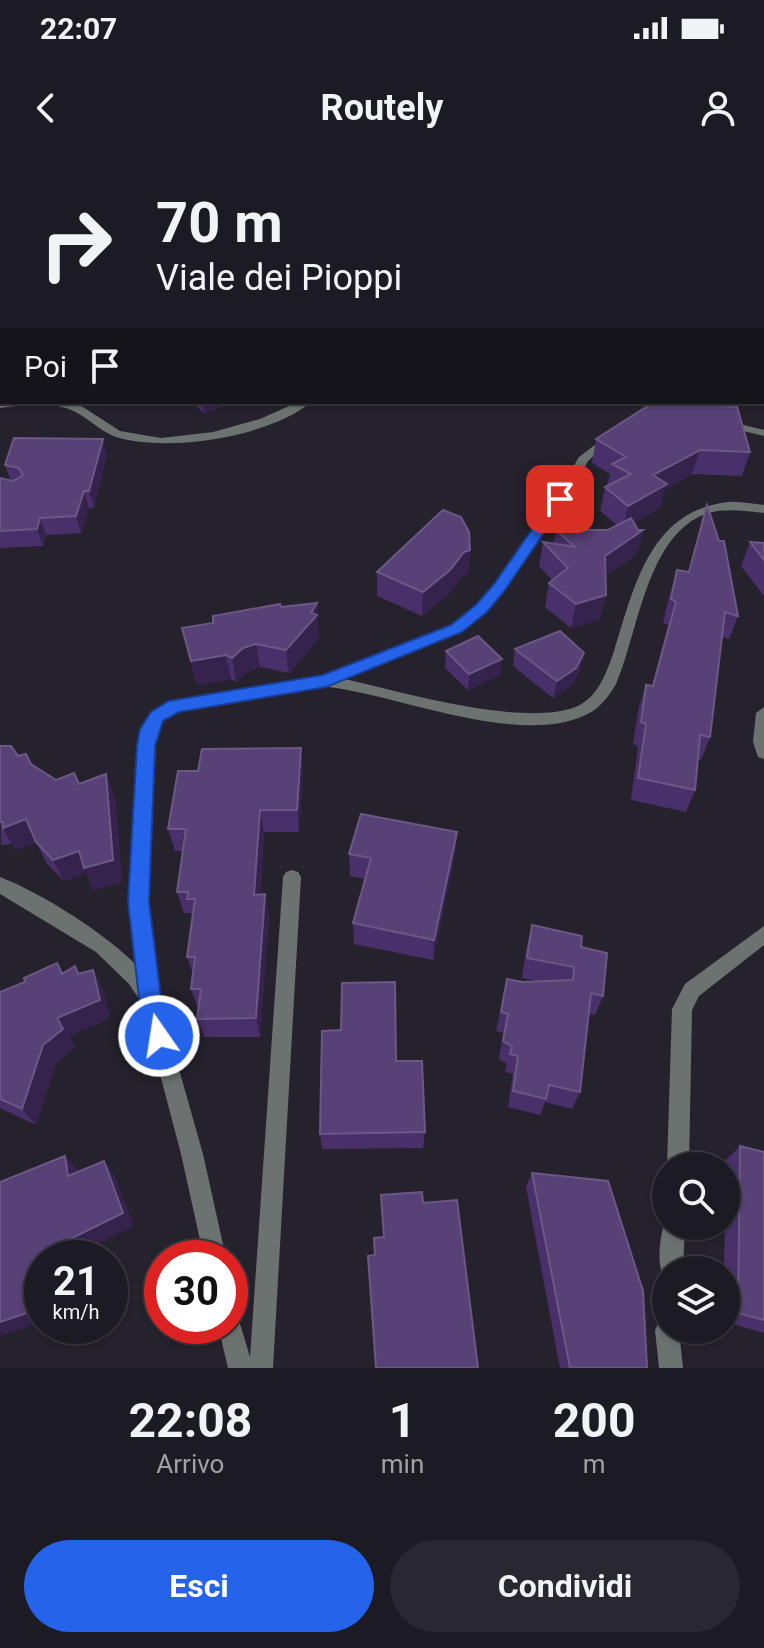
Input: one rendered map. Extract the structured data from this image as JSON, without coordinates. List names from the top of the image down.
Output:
{
  "page": {
    "status": "22:07",
    "header": "Routely",
    "turn": ["70 m", "Viale dei Pioppi"],
    "then": "Poi",
    "speed": "21 km/h",
    "limit": "30",
    "eta": [
      "22:08",
      "Arrivo",
      "1",
      "min",
      "200",
      "m"
    ],
    "buttons": ["Esci", "Condividi"]
  }
}
